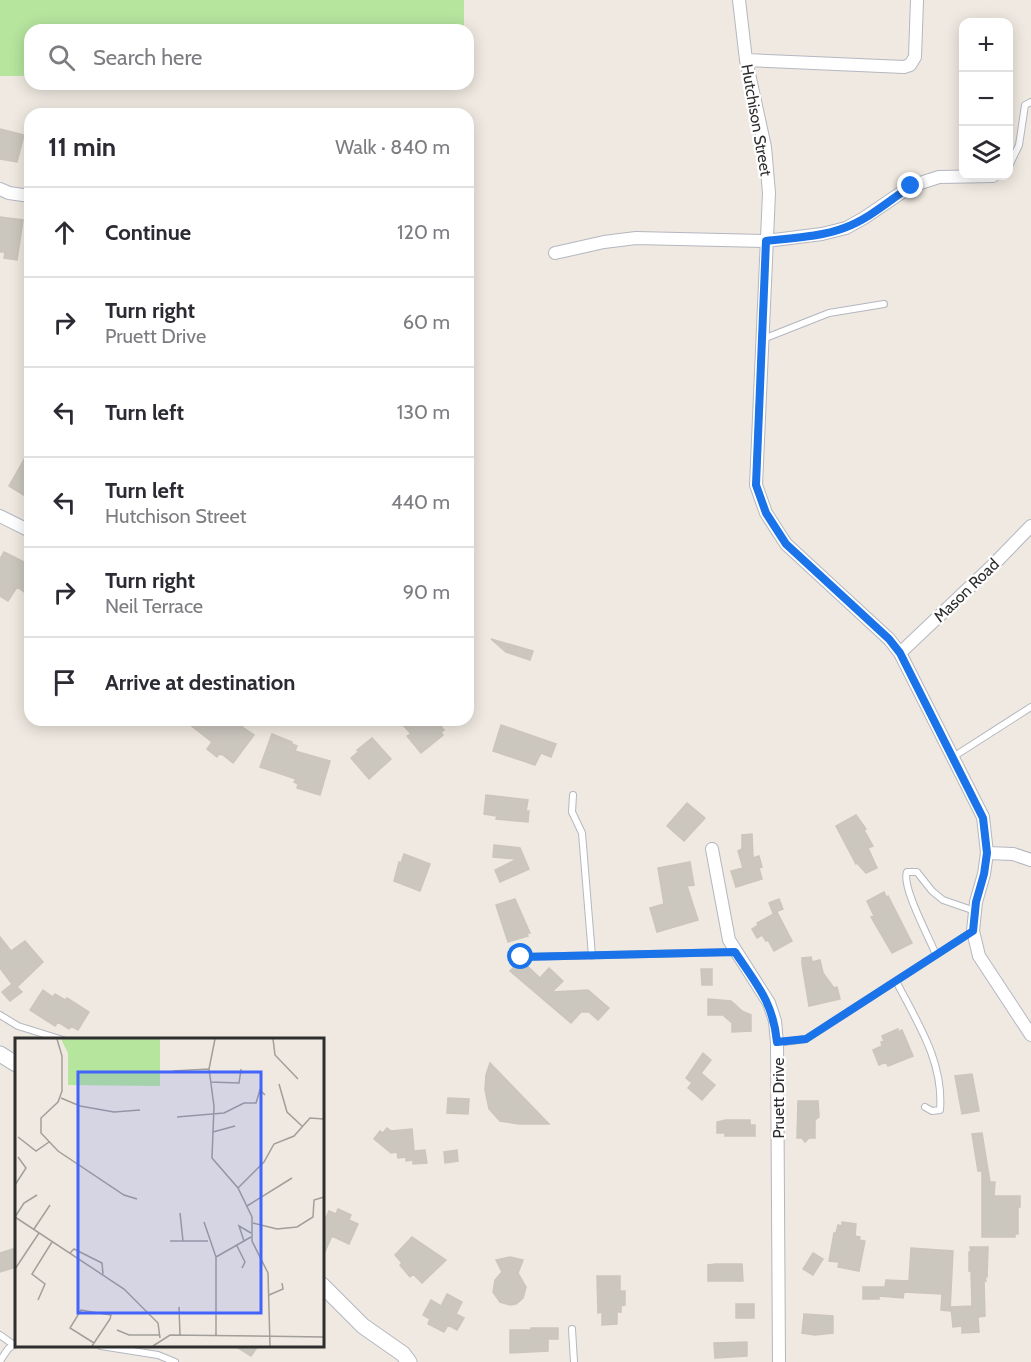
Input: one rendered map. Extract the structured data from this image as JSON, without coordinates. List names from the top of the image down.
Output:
{
  "streets": {
    "street": ["Hutchison Street", "Mason Road", "Pruett Drive"]
  },
  "crossings": [
    ["Hutchison Street", "Mason Road"]
  ],
  "page": {
    "map_buttons": ["+", "−"],
    "search": "Search here",
    "heading": ["11 min", "Walk · 840 m"],
    "list": [
      ["Continue", "120 m"],
      ["Turn right", "Pruett Drive", "60 m"],
      ["Turn left", "130 m"],
      ["Turn left", "Hutchison Street", "440 m"],
      ["Turn right", "Neil Terrace", "90 m"],
      "Arrive at destination"
    ]
  }
}
